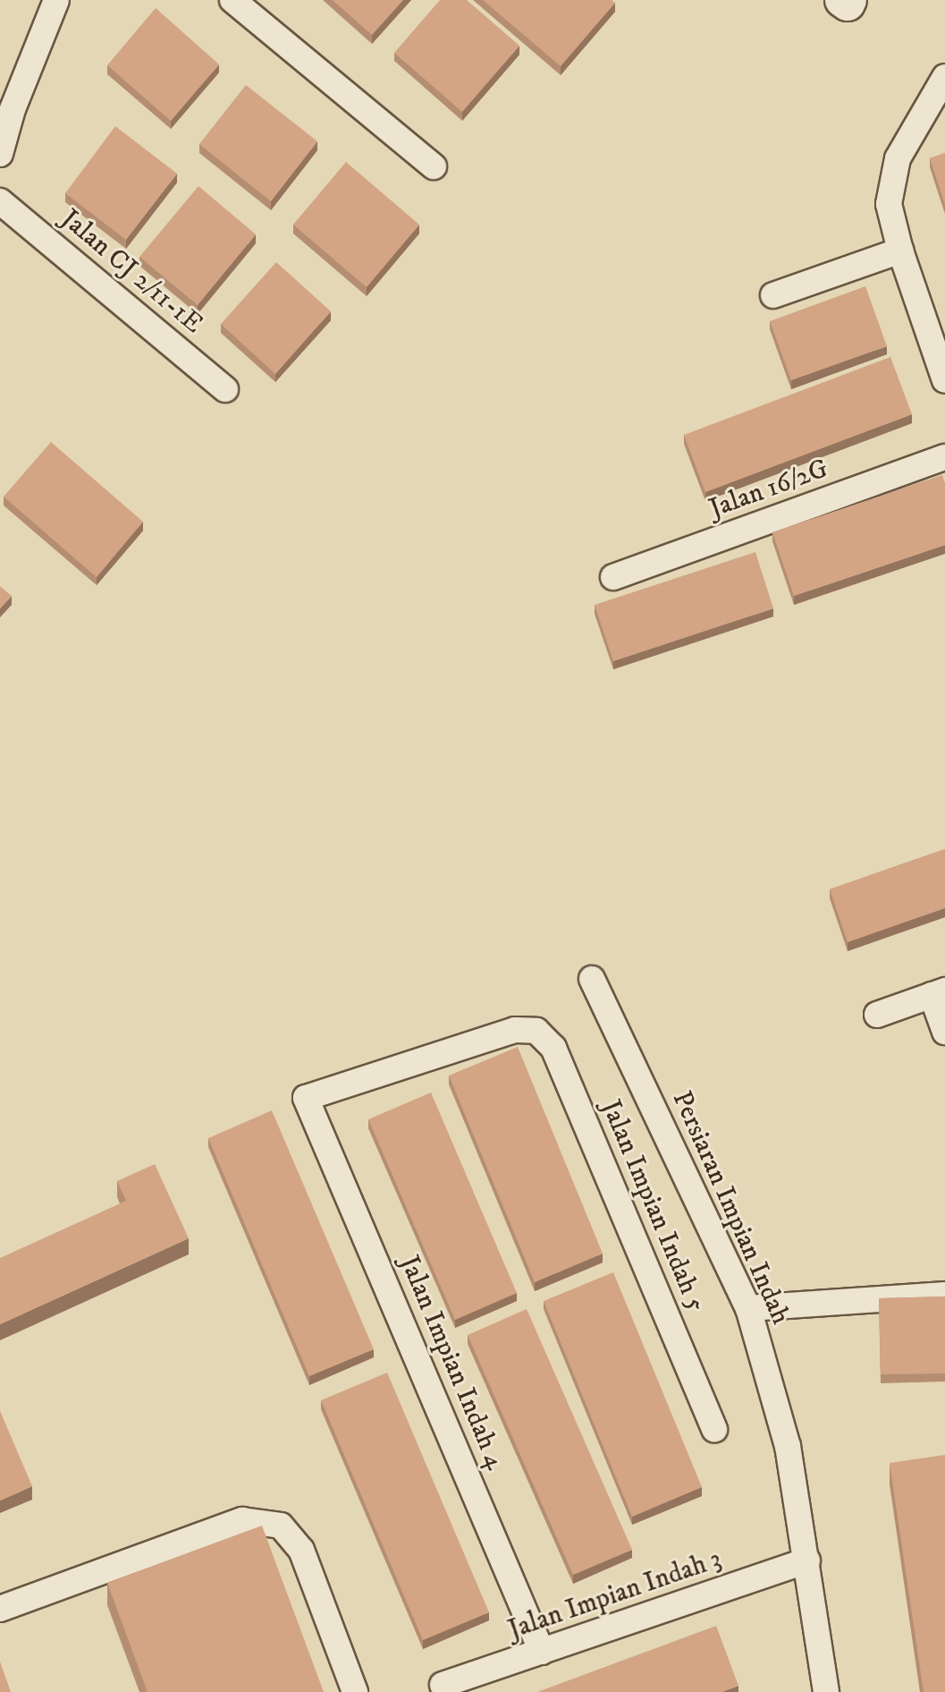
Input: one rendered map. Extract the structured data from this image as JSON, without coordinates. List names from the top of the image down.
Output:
{
  "streets": {
    "street": [
      "Jalan CJ 2/11-1E",
      "Jalan 16/2G",
      "Jalan Impian Indah 5",
      "Persiaran Impian Indah",
      "Jalan Impian Indah 4",
      "Jalan Impian Indah 3"
    ]
  },
  "crossings": [
    ["Jalan Impian Indah 5", "Jalan Impian Indah 4"],
    ["Persiaran Impian Indah", "Jalan Impian Indah 3"],
    ["Jalan Impian Indah 4", "Jalan Impian Indah 3"]
  ]
}
